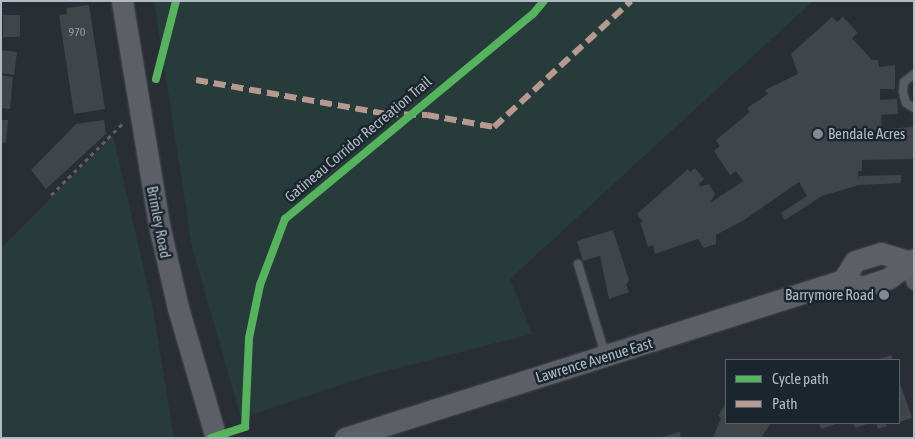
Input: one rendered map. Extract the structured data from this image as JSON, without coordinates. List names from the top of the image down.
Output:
{
  "streets": {
    "main road": ["Brimley Road", "Lawrence Avenue East"],
    "cycle path": ["Gatineau Corridor Recreation Trail"]
  },
  "places": ["Bendale Acres", "Barrymore Road"],
  "house_numbers": ["970"],
  "legend": ["Cycle path", "Path"]
}
